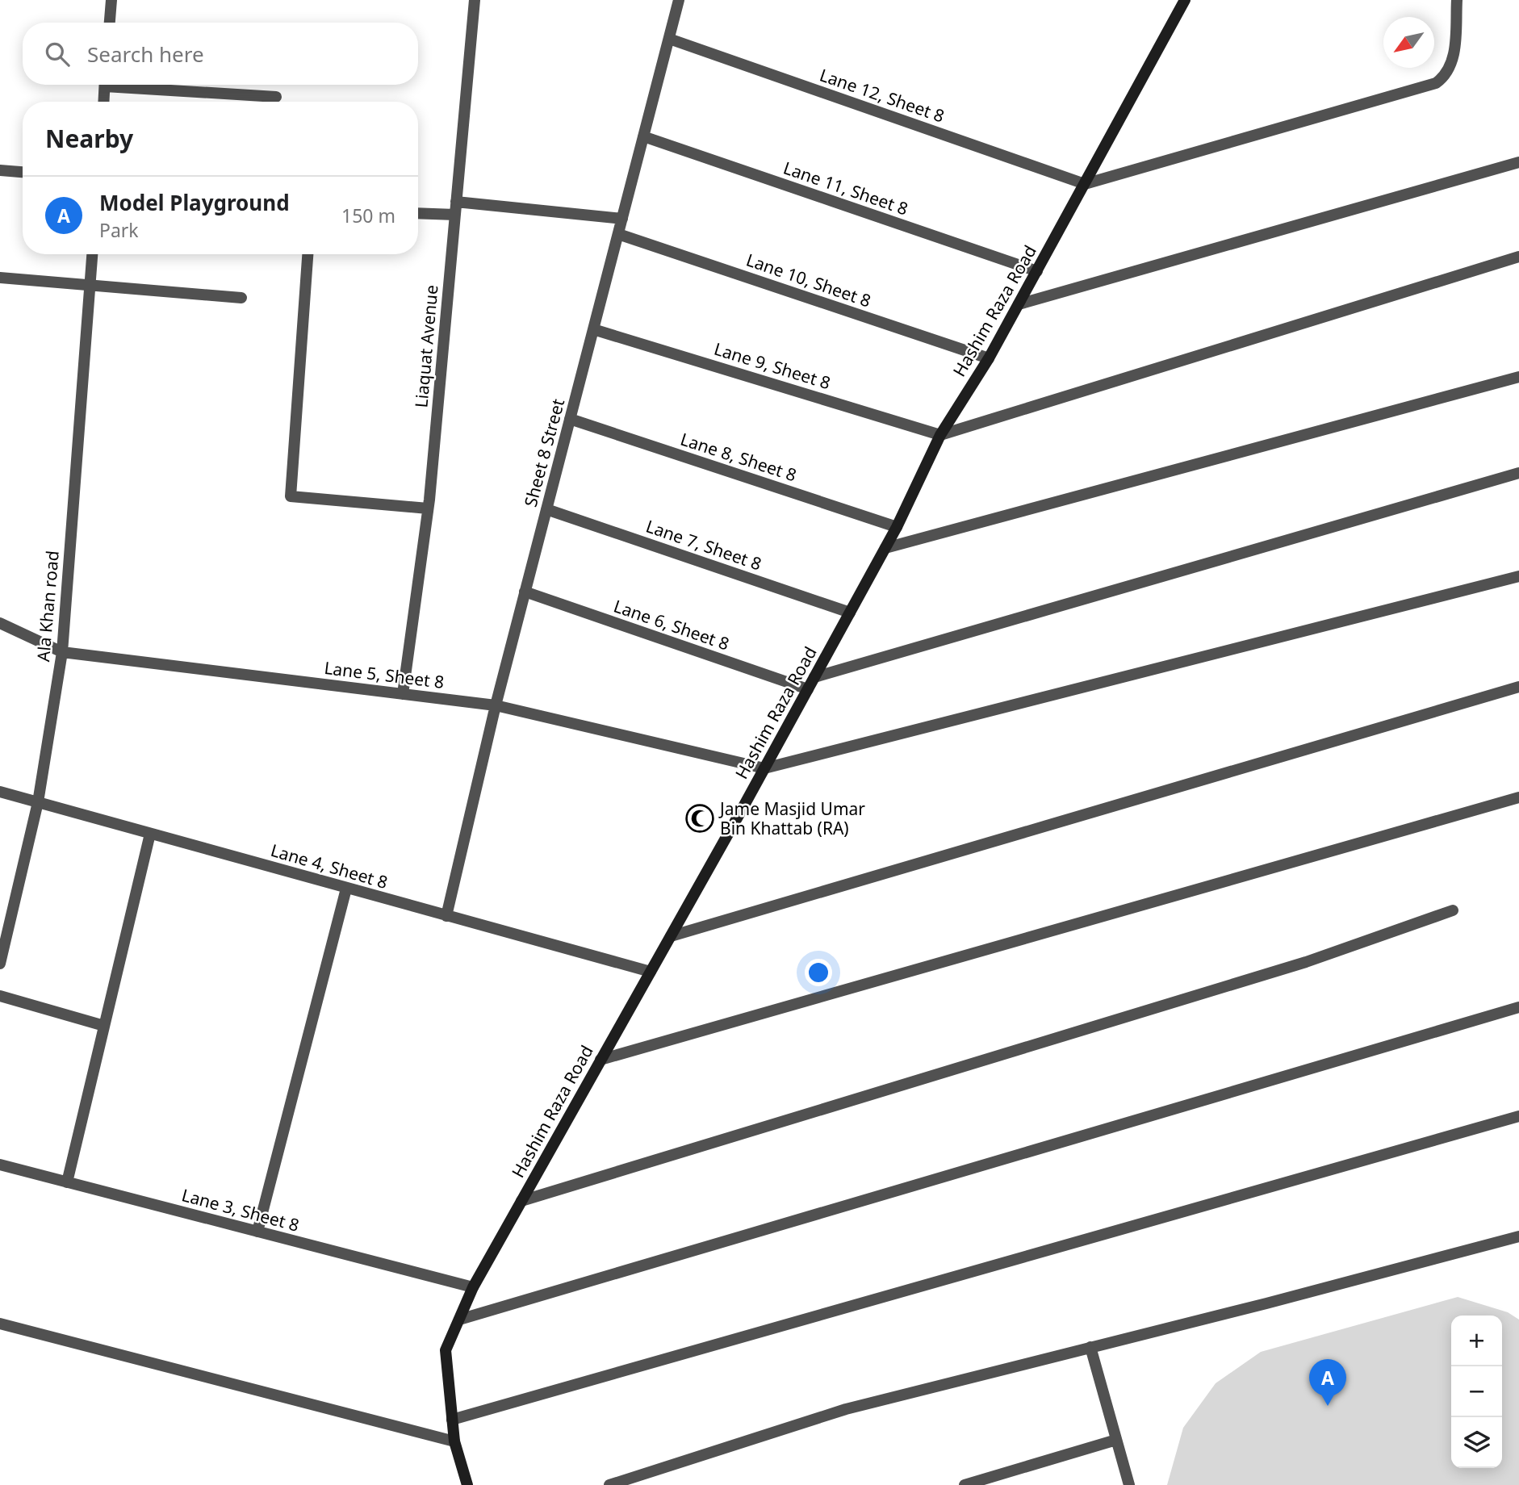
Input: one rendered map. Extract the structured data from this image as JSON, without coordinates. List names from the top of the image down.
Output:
{
  "streets": {
    "street": [
      "Lane 12, Sheet 8",
      "Lane 11, Sheet 8",
      "Lane 10, Sheet 8",
      "Hashim Raza Road",
      "Liaquat Avenue",
      "Lane 9, Sheet 8",
      "Sheet 8 Street",
      "Lane 8, Sheet 8",
      "Lane 7, Sheet 8",
      "Ala Khan road",
      "Lane 6, Sheet 8",
      "Lane 5, Sheet 8",
      "Lane 4, Sheet 8",
      "Lane 3, Sheet 8"
    ]
  },
  "crossings": [
    ["Lane 12, Sheet 8", "Hashim Raza Road"],
    ["Lane 12, Sheet 8", "Sheet 8 Street"],
    ["Lane 11, Sheet 8", "Hashim Raza Road"],
    ["Lane 11, Sheet 8", "Sheet 8 Street"],
    ["Lane 10, Sheet 8", "Hashim Raza Road"],
    ["Lane 10, Sheet 8", "Sheet 8 Street"],
    ["Hashim Raza Road", "Lane 9, Sheet 8"],
    ["Hashim Raza Road", "Lane 8, Sheet 8"],
    ["Hashim Raza Road", "Lane 7, Sheet 8"],
    ["Hashim Raza Road", "Lane 6, Sheet 8"],
    ["Hashim Raza Road", "Lane 5, Sheet 8"],
    ["Hashim Raza Road", "Lane 4, Sheet 8"],
    ["Hashim Raza Road", "Lane 3, Sheet 8"],
    ["Liaquat Avenue", "Lane 5, Sheet 8"],
    ["Lane 9, Sheet 8", "Sheet 8 Street"],
    ["Sheet 8 Street", "Lane 8, Sheet 8"],
    ["Sheet 8 Street", "Lane 7, Sheet 8"],
    ["Sheet 8 Street", "Lane 6, Sheet 8"],
    ["Sheet 8 Street", "Lane 5, Sheet 8"],
    ["Sheet 8 Street", "Lane 4, Sheet 8"],
    ["Ala Khan road", "Lane 5, Sheet 8"],
    ["Ala Khan road", "Lane 4, Sheet 8"]
  ],
  "places": {
    "mosque": ["Jame Masjid Umar Bin Khattab (RA)"]
  },
  "north": "bottom left",
  "page": {
    "search": "Search here",
    "heading": "Nearby",
    "list": [
      {
        "mark": "A",
        "name": "Model Playground",
        "note": "Park",
        "value": "150 m"
      }
    ],
    "map_buttons": ["+", "−"],
    "pins": "A"
  }
}
